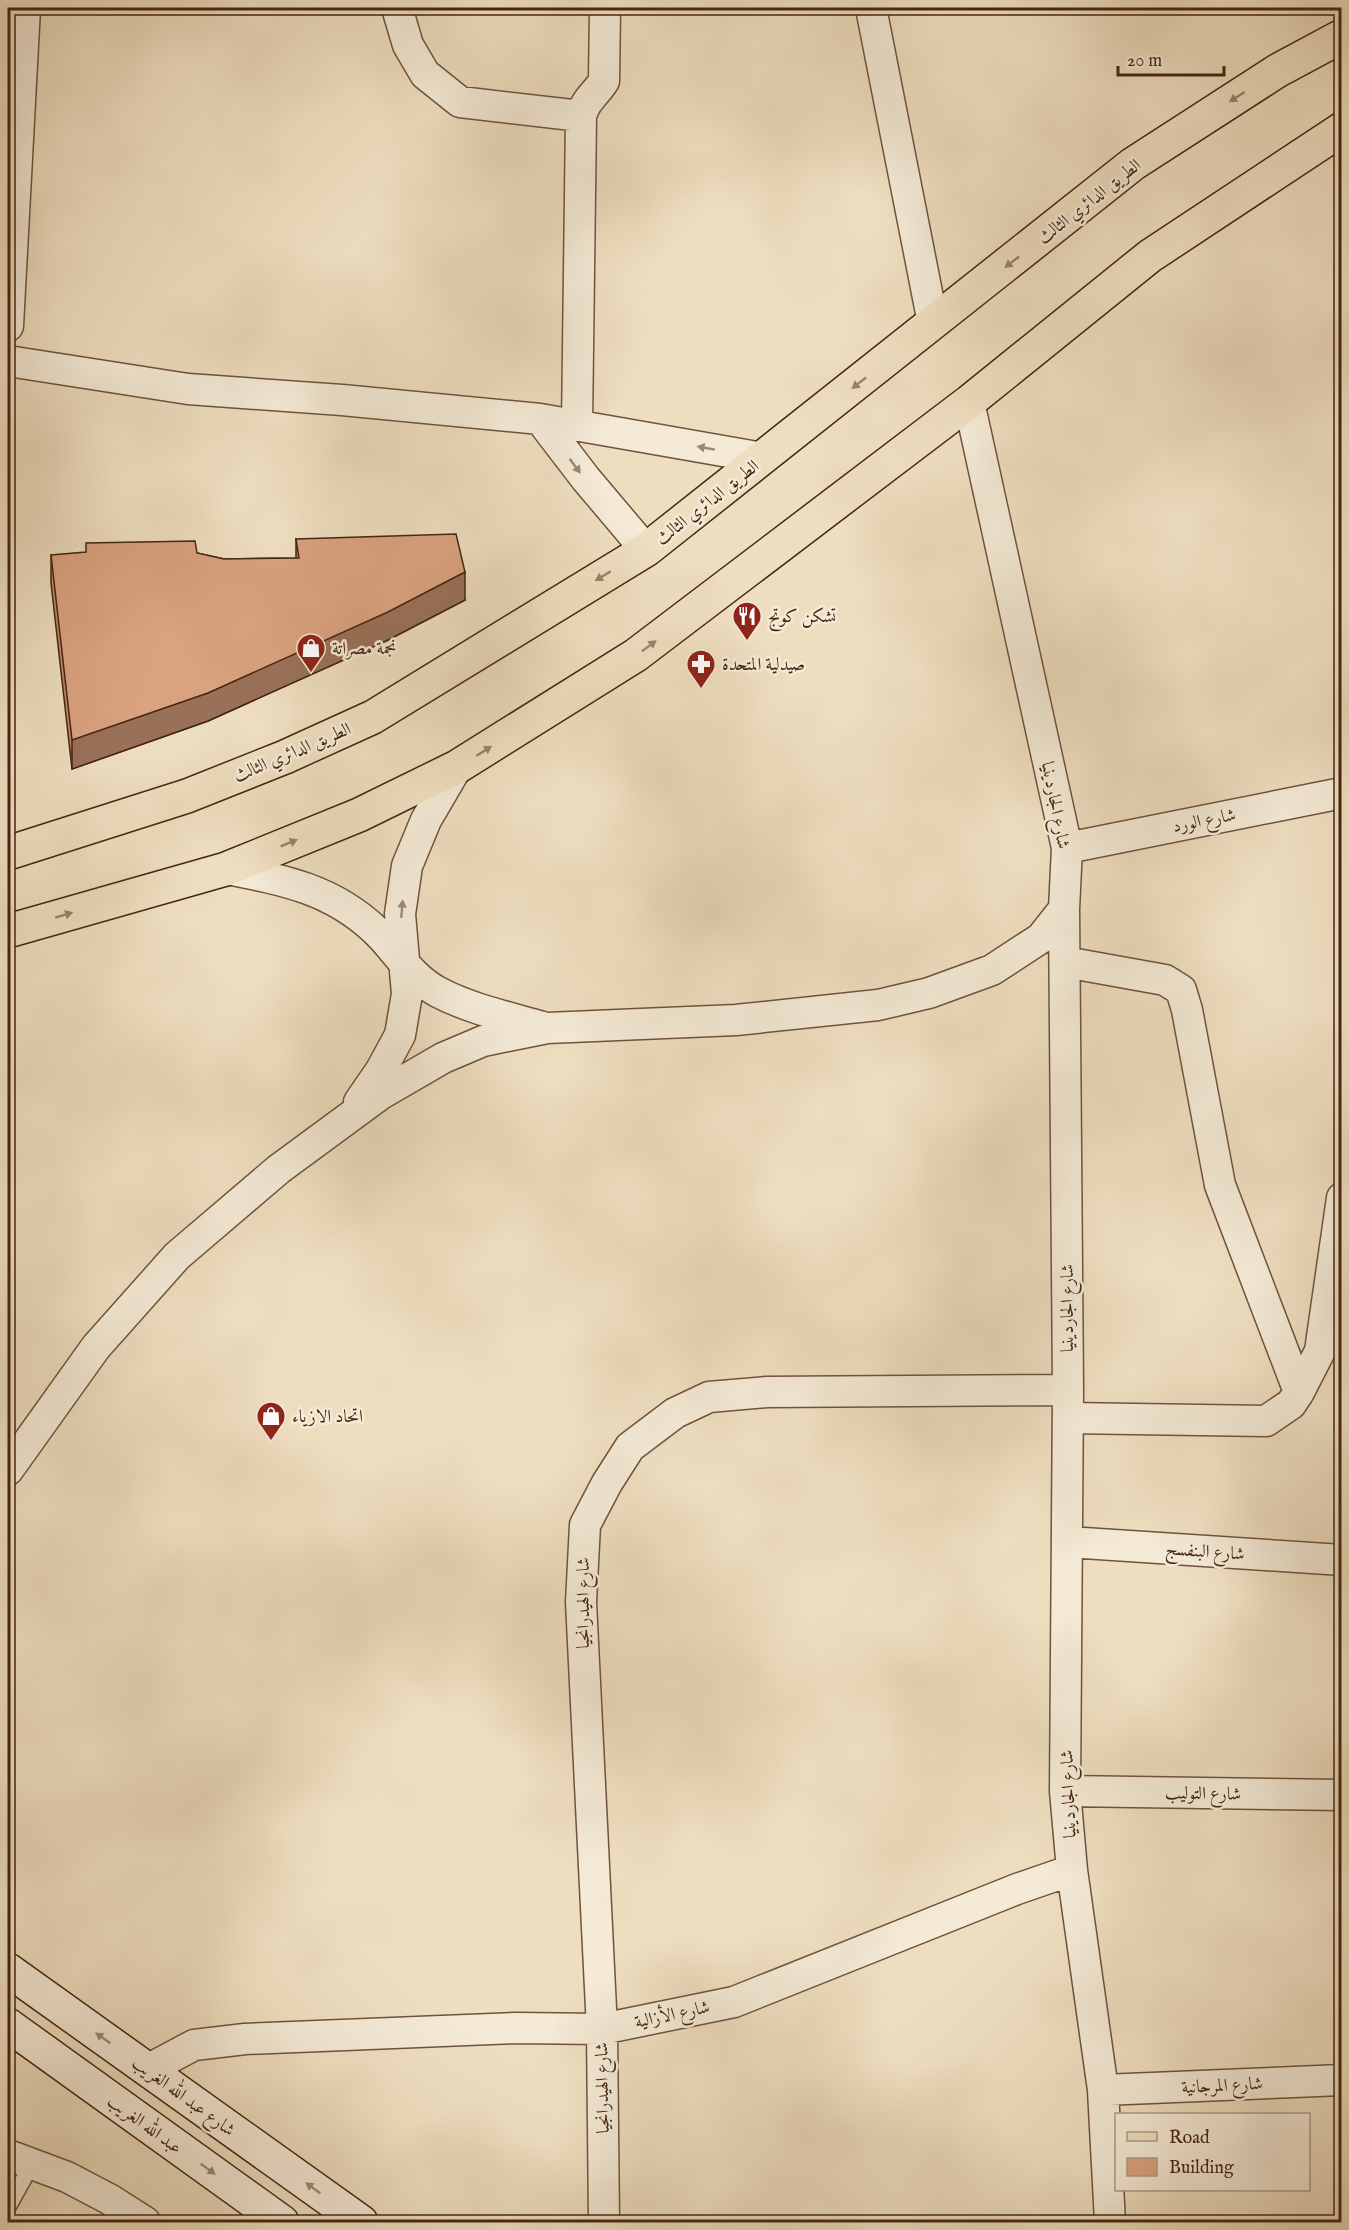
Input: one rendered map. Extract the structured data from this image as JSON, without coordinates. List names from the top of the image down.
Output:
{
  "streets": {
    "main road": ["الطريق الدائري الثالث", "شارع عبد الله الغريب", "عبد الله الغريب"],
    "street": [
      "شارع الجاردينيا",
      "شارع الورد",
      "شارع البنفسج",
      "شارع الهيدرانجيا",
      "شارع التوليب",
      "شارع الأزالية",
      "شارع المرجانية"
    ]
  },
  "crossings": [
    ["شارع الجاردينيا", "شارع الورد"],
    ["شارع الجاردينيا", "شارع البنفسج"],
    ["شارع الجاردينيا", "شارع الهيدرانجيا"],
    ["شارع الجاردينيا", "شارع التوليب"],
    ["شارع الجاردينيا", "شارع الأزالية"],
    ["شارع الجاردينيا", "شارع المرجانية"],
    ["شارع الهيدرانجيا", "شارع الأزالية"],
    ["شارع الأزالية", "شارع عبد الله الغريب"]
  ],
  "one_way": ["شارع عبد الله الغريب", "عبد الله الغريب"],
  "places": {
    "restaurant": ["تشكن كوتج"],
    "shop": ["نجمة مصراتة", "اتحاد الازياء"],
    "pharmacy": ["صيدلية المتحدة"]
  },
  "legend": ["Road", "Building"],
  "scale_bar": "20 m"
}
